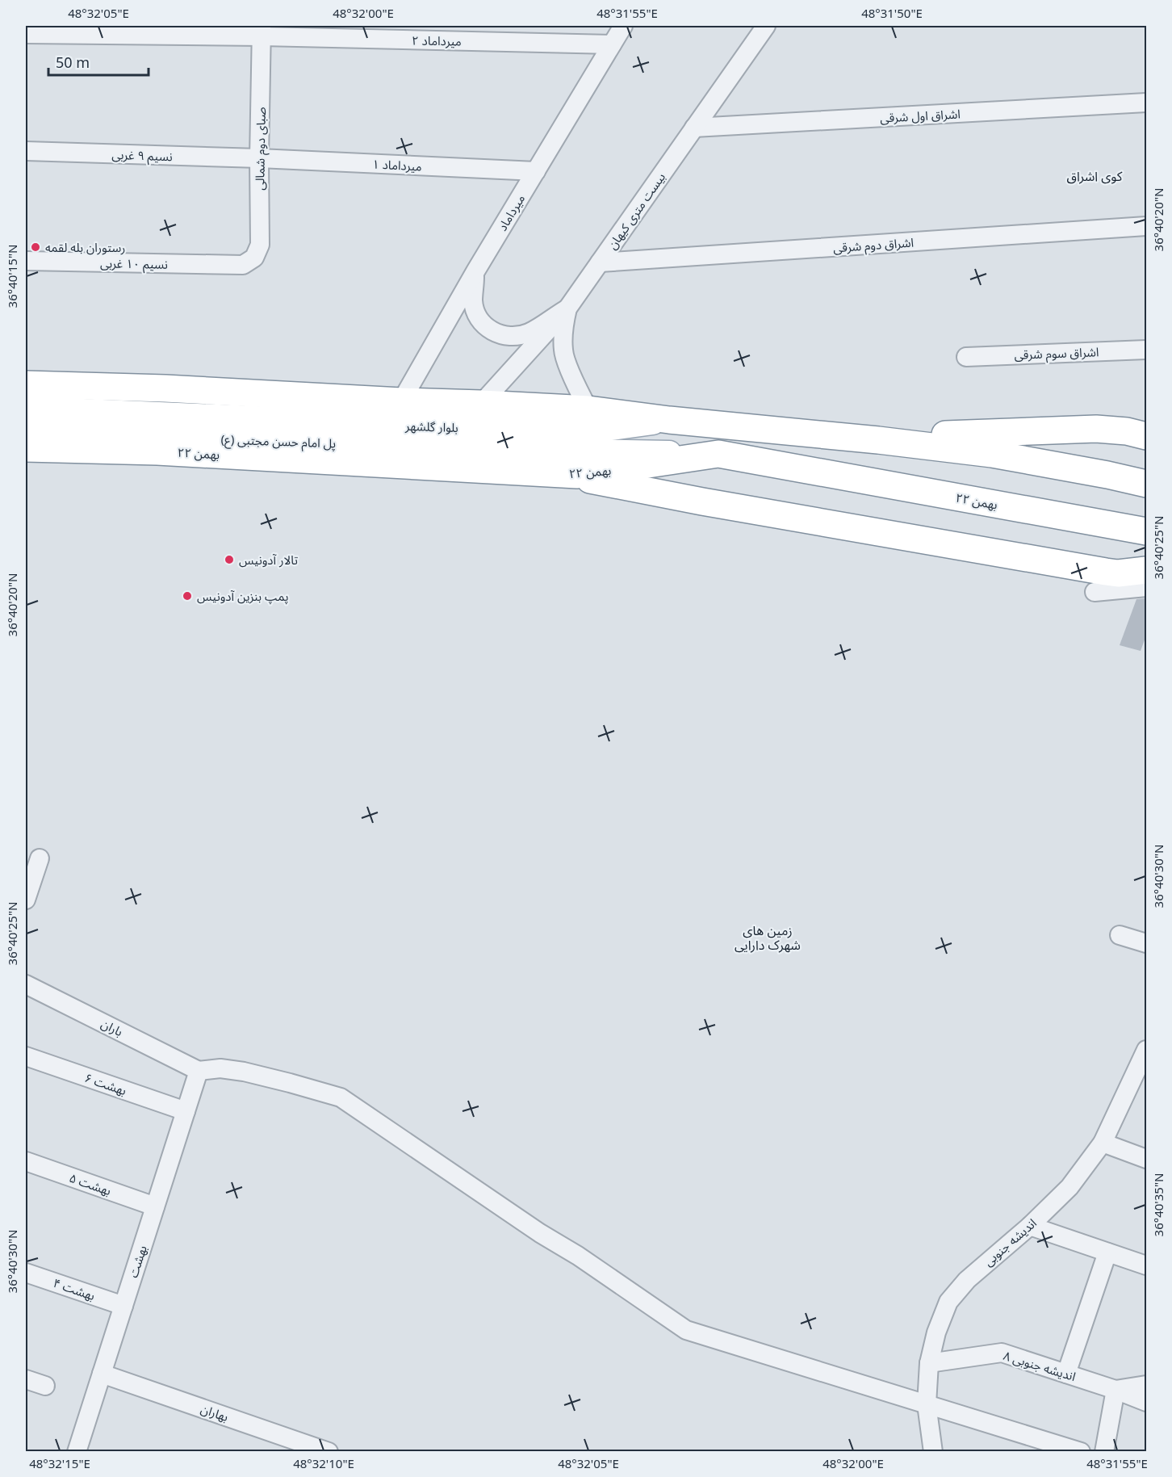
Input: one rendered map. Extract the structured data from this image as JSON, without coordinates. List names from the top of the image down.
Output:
{
  "streets": {
    "highway": ["۲۲ بهمن"],
    "main road": ["بلوار گلشهر", "پل امام حسن مجتبی (ع)"],
    "street": [
      "میرداماد ۲",
      "اشراق اول شرقی",
      "صبای دوم شمالی",
      "نسیم ۹ غربی",
      "میرداماد ۱",
      "بیست متری کیهان",
      "میرداماد",
      "اشراق دوم شرقی",
      "نسیم ۱۰ غربی",
      "اشراق سوم شرقی",
      "باران",
      "بهشت ۶",
      "بهشت ۵",
      "اندیشه جنوبی",
      "بهشت",
      "بهشت ۴",
      "اندیشه جنوبی ۸",
      "بهاران"
    ]
  },
  "crossings": [
    ["میرداماد ۲", "صبای دوم شمالی"],
    ["میرداماد ۲", "میرداماد"],
    ["اشراق اول شرقی", "بیست متری کیهان"],
    ["صبای دوم شمالی", "نسیم ۹ غربی"],
    ["صبای دوم شمالی", "میرداماد ۱"],
    ["صبای دوم شمالی", "نسیم ۱۰ غربی"],
    ["نسیم ۹ غربی", "میرداماد ۱"],
    ["میرداماد ۱", "میرداماد"],
    ["بیست متری کیهان", "اشراق دوم شرقی"],
    ["بیست متری کیهان", "بلوار گلشهر"],
    ["پل امام حسن مجتبی (ع)", "۲۲ بهمن"],
    ["باران", "بهشت"],
    ["بهشت ۶", "بهشت"],
    ["بهشت ۵", "بهشت"],
    ["اندیشه جنوبی", "اندیشه جنوبی ۸"],
    ["بهشت", "بهشت ۴"],
    ["بهشت", "بهاران"]
  ],
  "districts": ["کوی اشراق", "زمین های شهرک دارایی"],
  "places": ["رستوران بله لقمه", "تالار آدونیس", "پمپ بنزین آدونیس"],
  "scale_bar": "50 m",
  "coordinates": [
    "48°32'05\"E",
    "48°32'00\"E",
    "48°31'55\"E",
    "48°31'50\"E",
    "36°40'20\"N",
    "36°40'15\"N",
    "36°40'25\"N",
    "36°40'30\"N",
    "36°40'35\"N",
    "48°32'15\"E",
    "48°32'10\"E"
  ]
}
